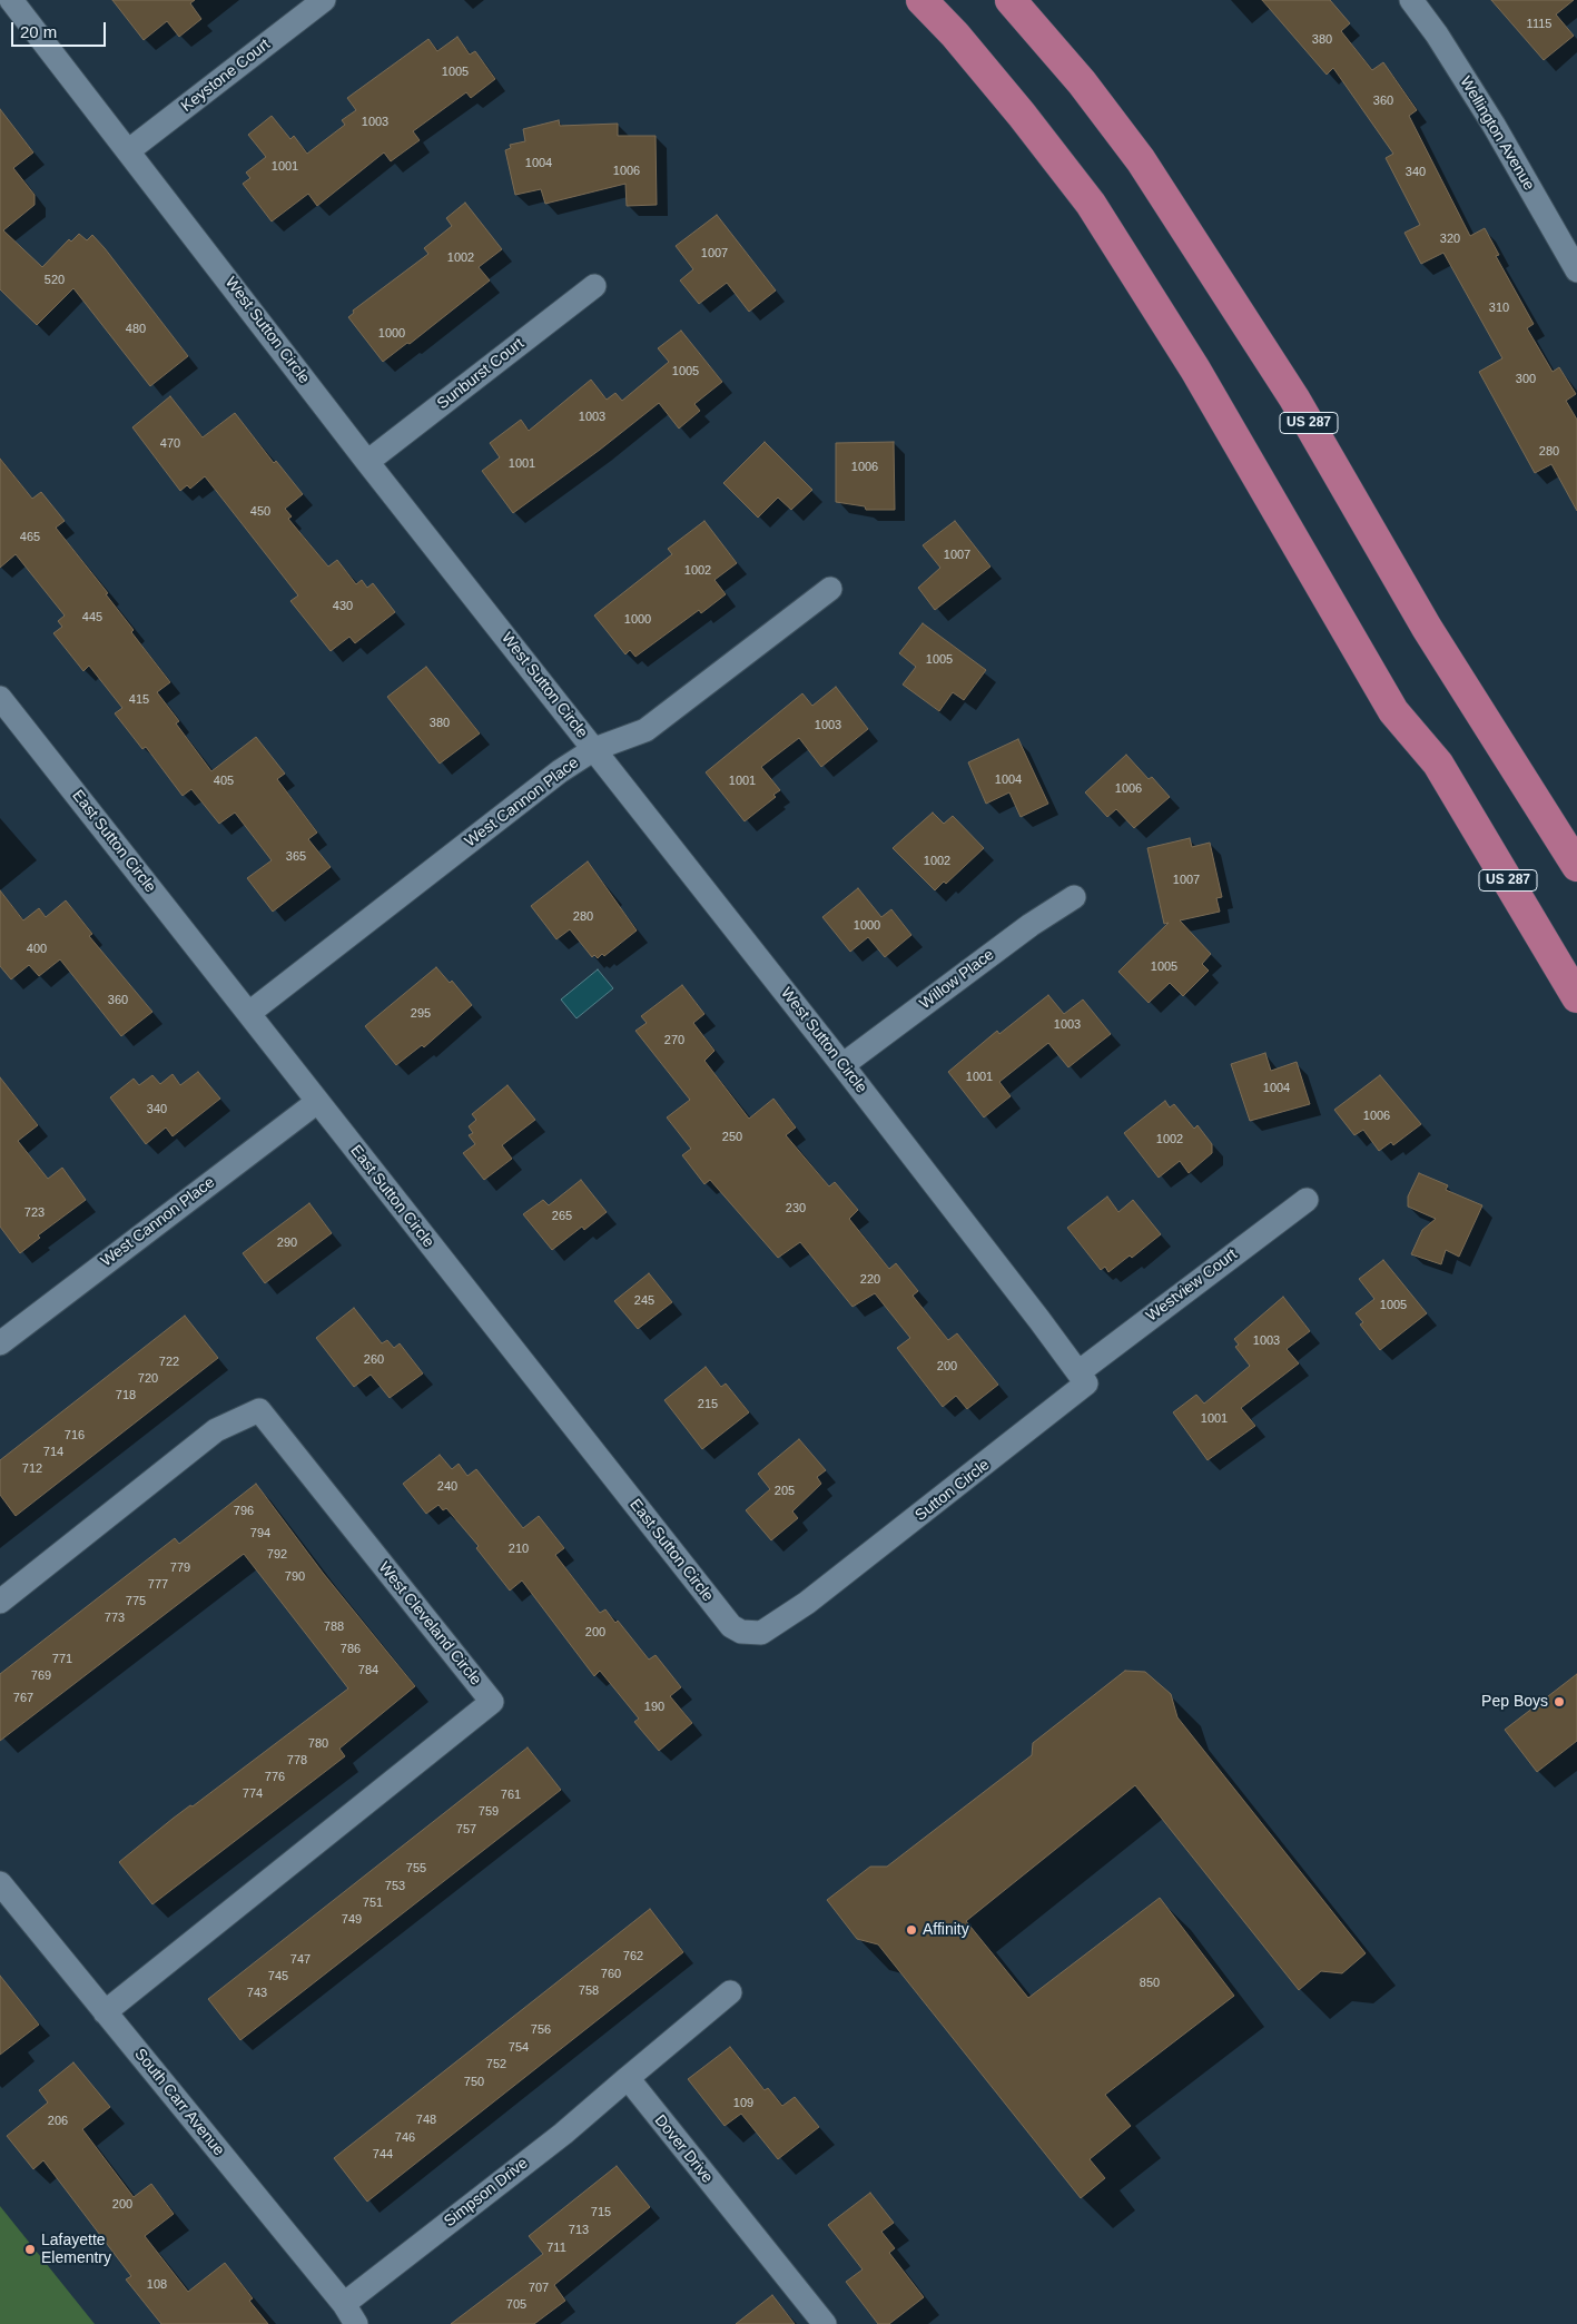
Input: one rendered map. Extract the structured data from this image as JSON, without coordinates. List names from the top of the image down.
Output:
{
  "streets": {
    "main road": ["US 287"],
    "street": [
      "Keystone Court",
      "Wellington Avenue",
      "West Sutton Circle",
      "Sunburst Court",
      "West Cannon Place",
      "East Sutton Circle",
      "Willow Place",
      "Westview Court",
      "Sutton Circle",
      "West Cleveland Circle",
      "South Carr Avenue",
      "Dover Drive",
      "Simpson Drive"
    ]
  },
  "crossings": [
    ["Keystone Court", "West Sutton Circle"],
    ["West Sutton Circle", "Sunburst Court"],
    ["West Sutton Circle", "West Cannon Place"],
    ["West Sutton Circle", "Willow Place"],
    ["West Sutton Circle", "Westview Court"],
    ["West Sutton Circle", "Sutton Circle"],
    ["West Cannon Place", "East Sutton Circle"],
    ["East Sutton Circle", "Sutton Circle"],
    ["Westview Court", "Sutton Circle"],
    ["West Cleveland Circle", "South Carr Avenue"],
    ["South Carr Avenue", "Simpson Drive"],
    ["Dover Drive", "Simpson Drive"]
  ],
  "places": ["Pep Boys", "Affinity", "Lafayette Elementry"],
  "house_numbers": [
    "1115",
    "380",
    "1005",
    "360",
    "1003",
    "1004",
    "1001",
    "1006",
    "340",
    "320",
    "1007",
    "1002",
    "520",
    "310",
    "480",
    "1000",
    "1005",
    "300",
    "1003",
    "470",
    "280",
    "1001",
    "1006",
    "450",
    "465",
    "1007",
    "1002",
    "430",
    "445",
    "1000",
    "1005",
    "415",
    "380",
    "1003",
    "1004",
    "405",
    "1001",
    "1006",
    "365",
    "1002",
    "1007",
    "280",
    "1000",
    "400",
    "1005",
    "360",
    "295",
    "1003",
    "270",
    "1001",
    "1004",
    "340",
    "1006",
    "250",
    "1002",
    "230",
    "723",
    "265",
    "290",
    "220",
    "245",
    "1005",
    "1003",
    "260",
    "722",
    "200",
    "720",
    "718",
    "215",
    "1001",
    "716",
    "714",
    "712",
    "240",
    "205",
    "796",
    "794",
    "210",
    "792",
    "779",
    "790",
    "777",
    "775",
    "773",
    "788",
    "200",
    "786",
    "771",
    "784",
    "769",
    "767",
    "190",
    "780",
    "778",
    "776",
    "774",
    "761",
    "759",
    "757",
    "755",
    "753",
    "751",
    "749",
    "762",
    "747",
    "760",
    "745",
    "850",
    "758",
    "743",
    "756",
    "754",
    "752",
    "750",
    "109",
    "748",
    "206",
    "746",
    "744",
    "200",
    "715",
    "713",
    "711",
    "108",
    "707",
    "705"
  ],
  "scale_bar": "20 m"
}
